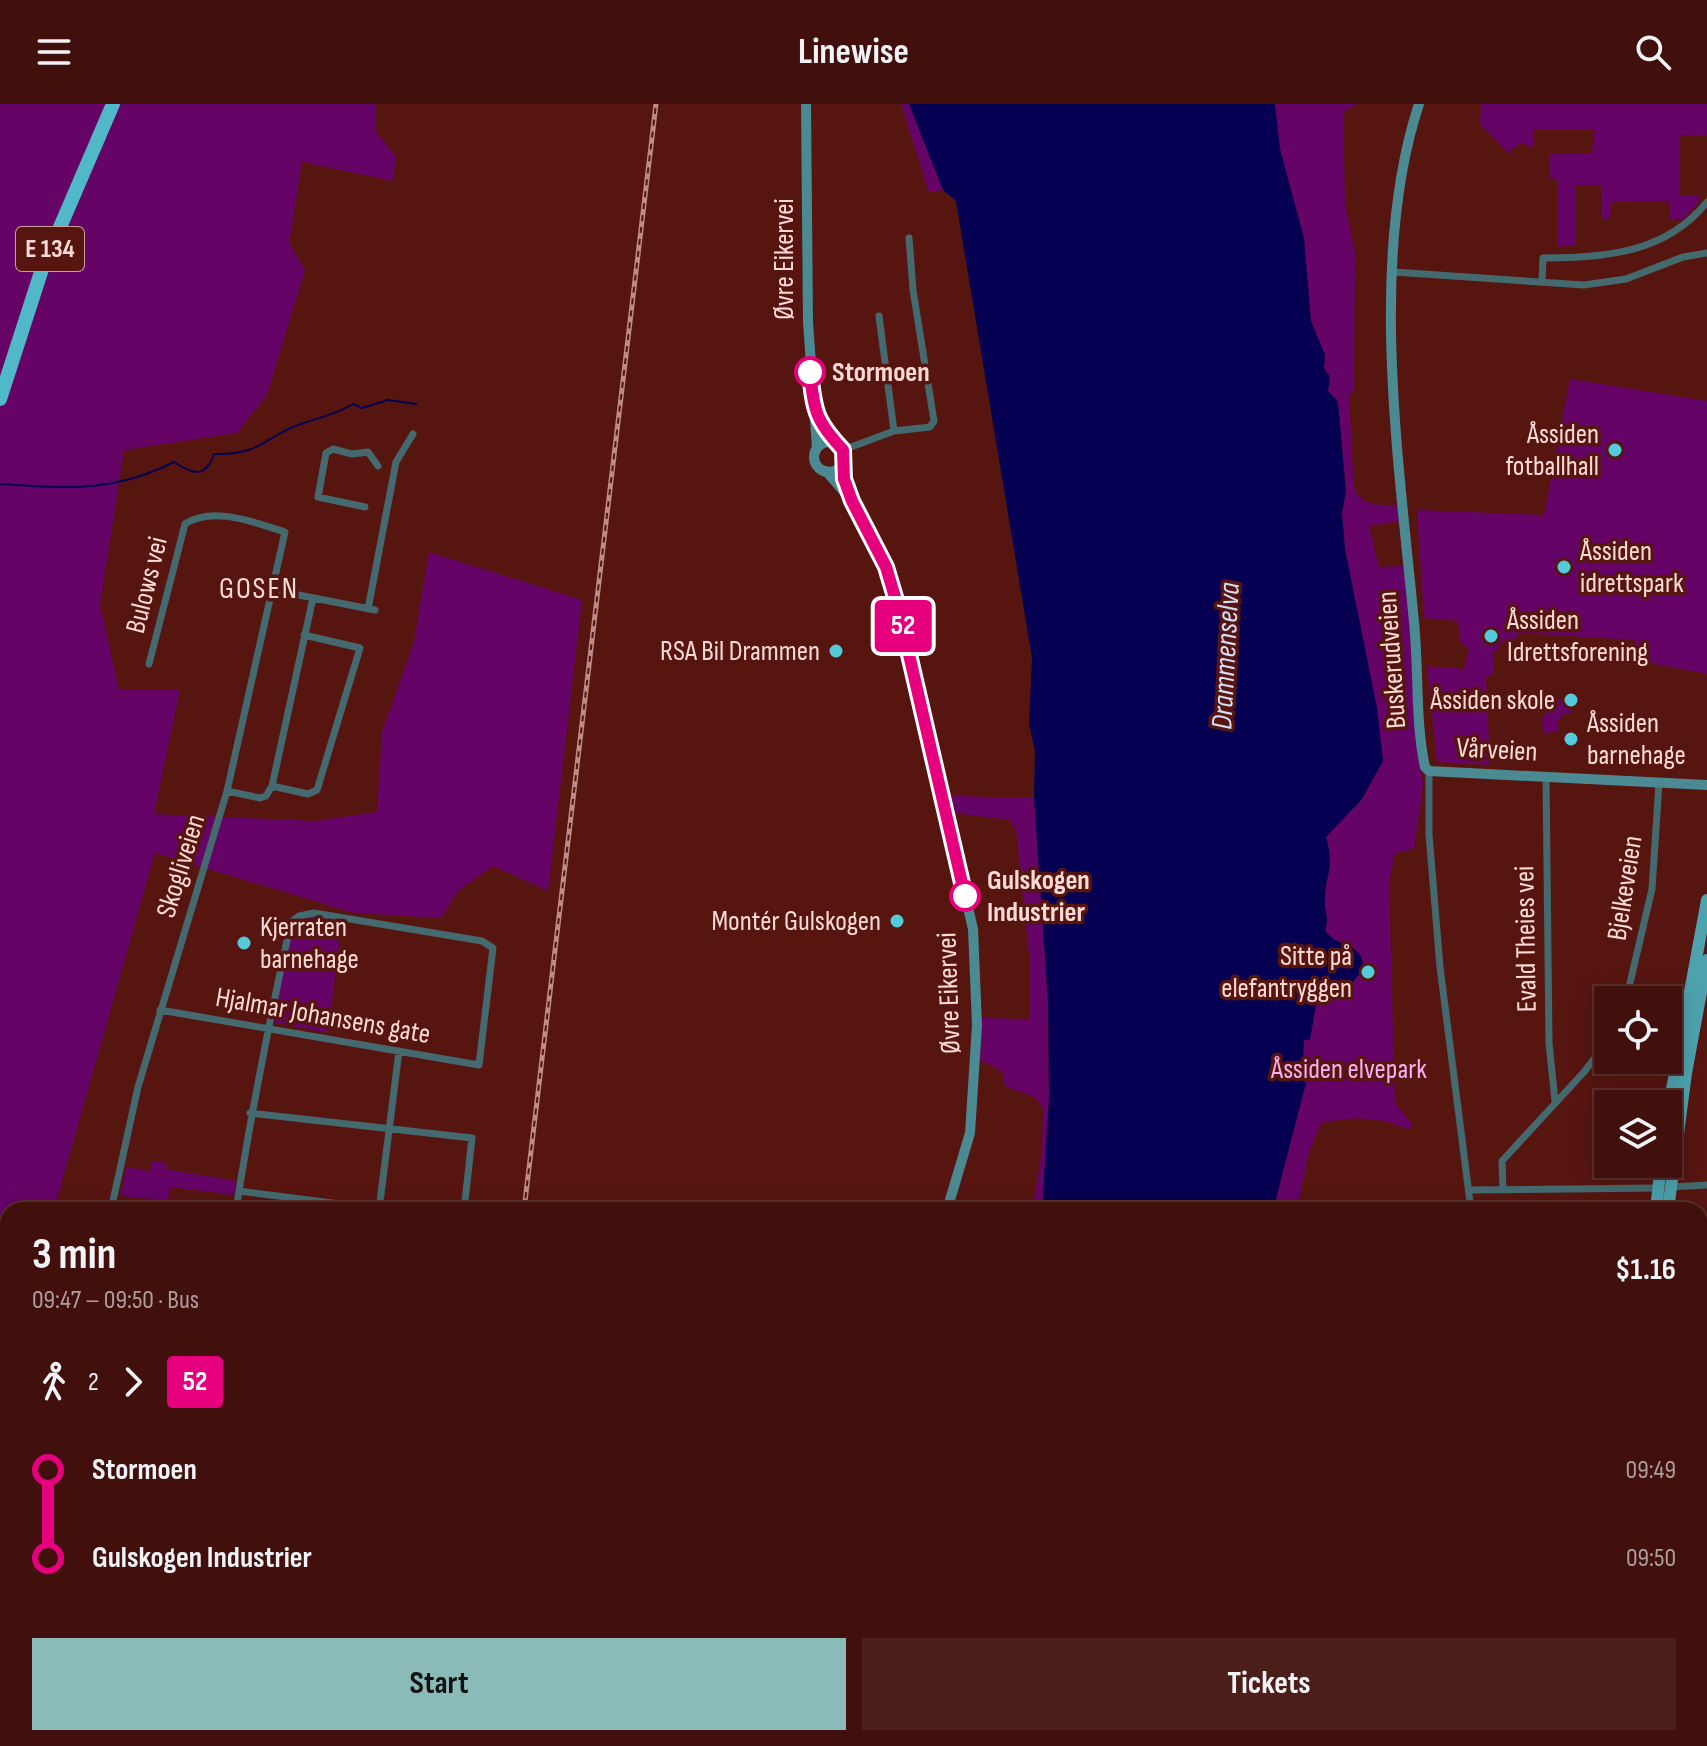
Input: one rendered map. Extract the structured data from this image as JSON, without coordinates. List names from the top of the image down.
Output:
{
  "streets": {
    "highway": ["E 134"],
    "main road": ["Øvre Eikervei", "Buskerudveien", "Vårveien"],
    "street": [
      "Bulows vei",
      "Skogliveien",
      "Bjelkeveien",
      "Evald Theies vei",
      "Hjalmar Johansens gate"
    ]
  },
  "crossings": [
    ["Bulows vei", "Skogliveien"],
    ["Buskerudveien", "Vårveien"],
    ["Vårveien", "Bjelkeveien"],
    ["Vårveien", "Evald Theies vei"],
    ["Skogliveien", "Hjalmar Johansens gate"]
  ],
  "districts": ["GOSEN"],
  "water": ["Drammenselva"],
  "parks": ["Åssiden elvepark"],
  "places": [
    "Stormoen",
    "Åssiden fotballhall",
    "Åssiden idrettspark",
    "Åssiden Idrettsforening",
    "RSA Bil Drammen",
    "Åssiden skole",
    "Åssiden barnehage",
    "Gulskogen Industrier",
    "Montér Gulskogen",
    "Kjerraten barnehage",
    "Sitte på elefantryggen"
  ],
  "lines": ["bus line 52"],
  "page": {
    "header": "Linewise",
    "on_map": "52",
    "heading": ["3 min", "09:47 – 09:50 · Bus", "$1.16"],
    "legs": ["2", "52"],
    "list": [
      {
        "name": "Stormoen",
        "value": "09:49"
      },
      {
        "name": "Gulskogen Industrier",
        "value": "09:50"
      }
    ],
    "buttons": ["Start", "Tickets"]
  }
}
